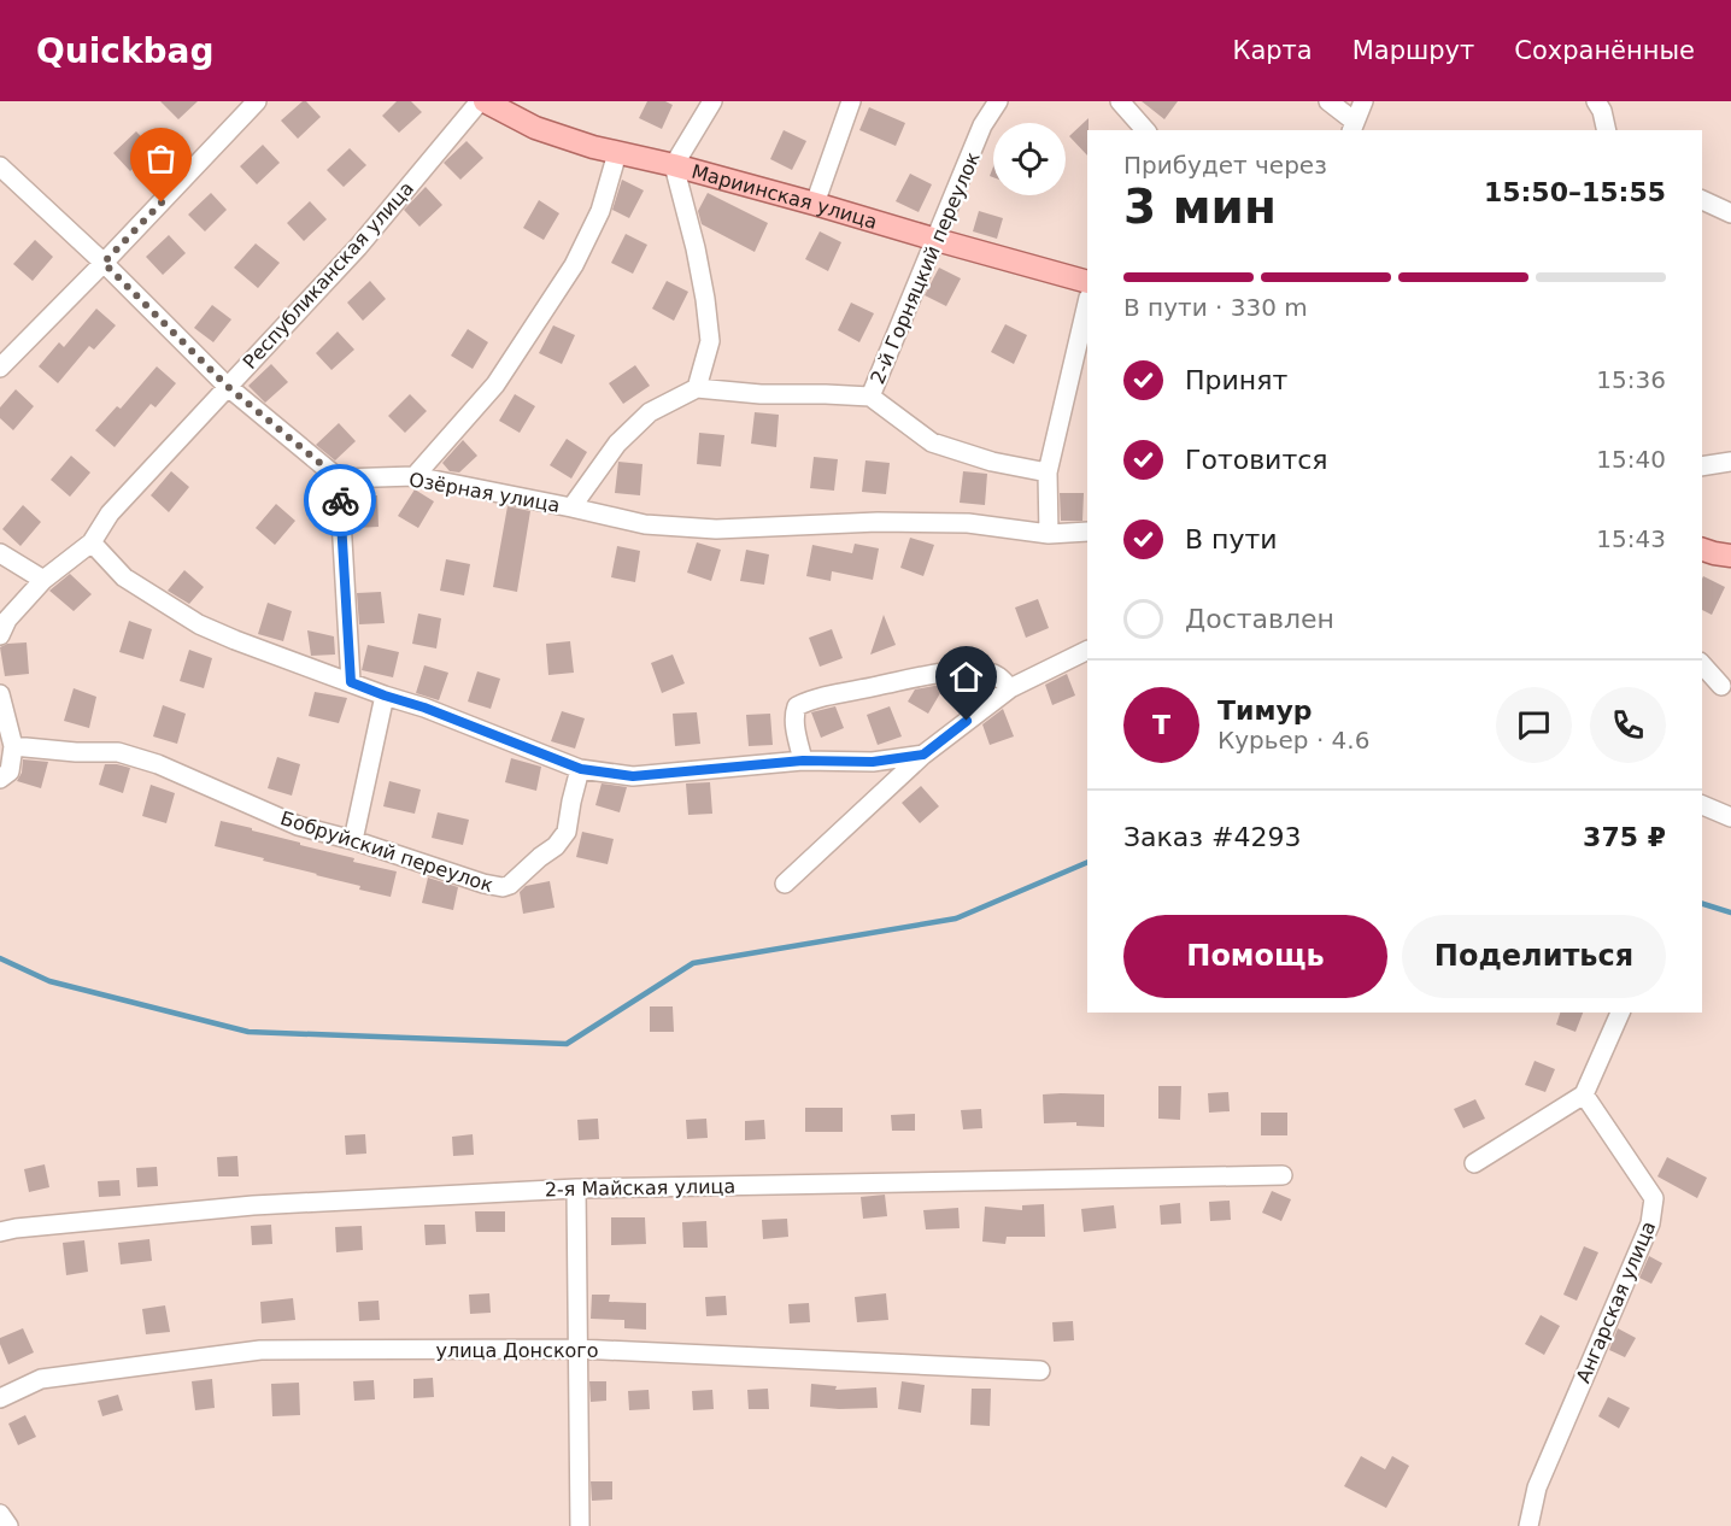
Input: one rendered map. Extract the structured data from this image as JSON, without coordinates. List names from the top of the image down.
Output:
{
  "streets": {
    "main road": ["Мариинская улица"],
    "street": [
      "2-й Горняцкий переулок",
      "Республиканская улица",
      "Озёрная улица",
      "Бобруйский переулок",
      "2-я Майская улица",
      "Ангарская улица",
      "улица Донского"
    ]
  },
  "crossings": [
    ["Мариинская улица", "2-й Горняцкий переулок"]
  ],
  "page": {
    "header": "Quickbag",
    "nav": ["Карта", "Маршрут", "Сохранённые"],
    "heading": ["3 мин", "Прибудет через", "15:50–15:55"],
    "panel": [
      "Тимур",
      "Курьер · 4.6",
      "Заказ #4293",
      "375 ₽"
    ],
    "bar": "В пути · 330 m",
    "list": [
      ["Принят", "15:36"],
      ["Готовится", "15:40"],
      ["В пути", "15:43"],
      "Доставлен"
    ],
    "round": "Т",
    "buttons": ["Помощь", "Поделиться"]
  }
}
